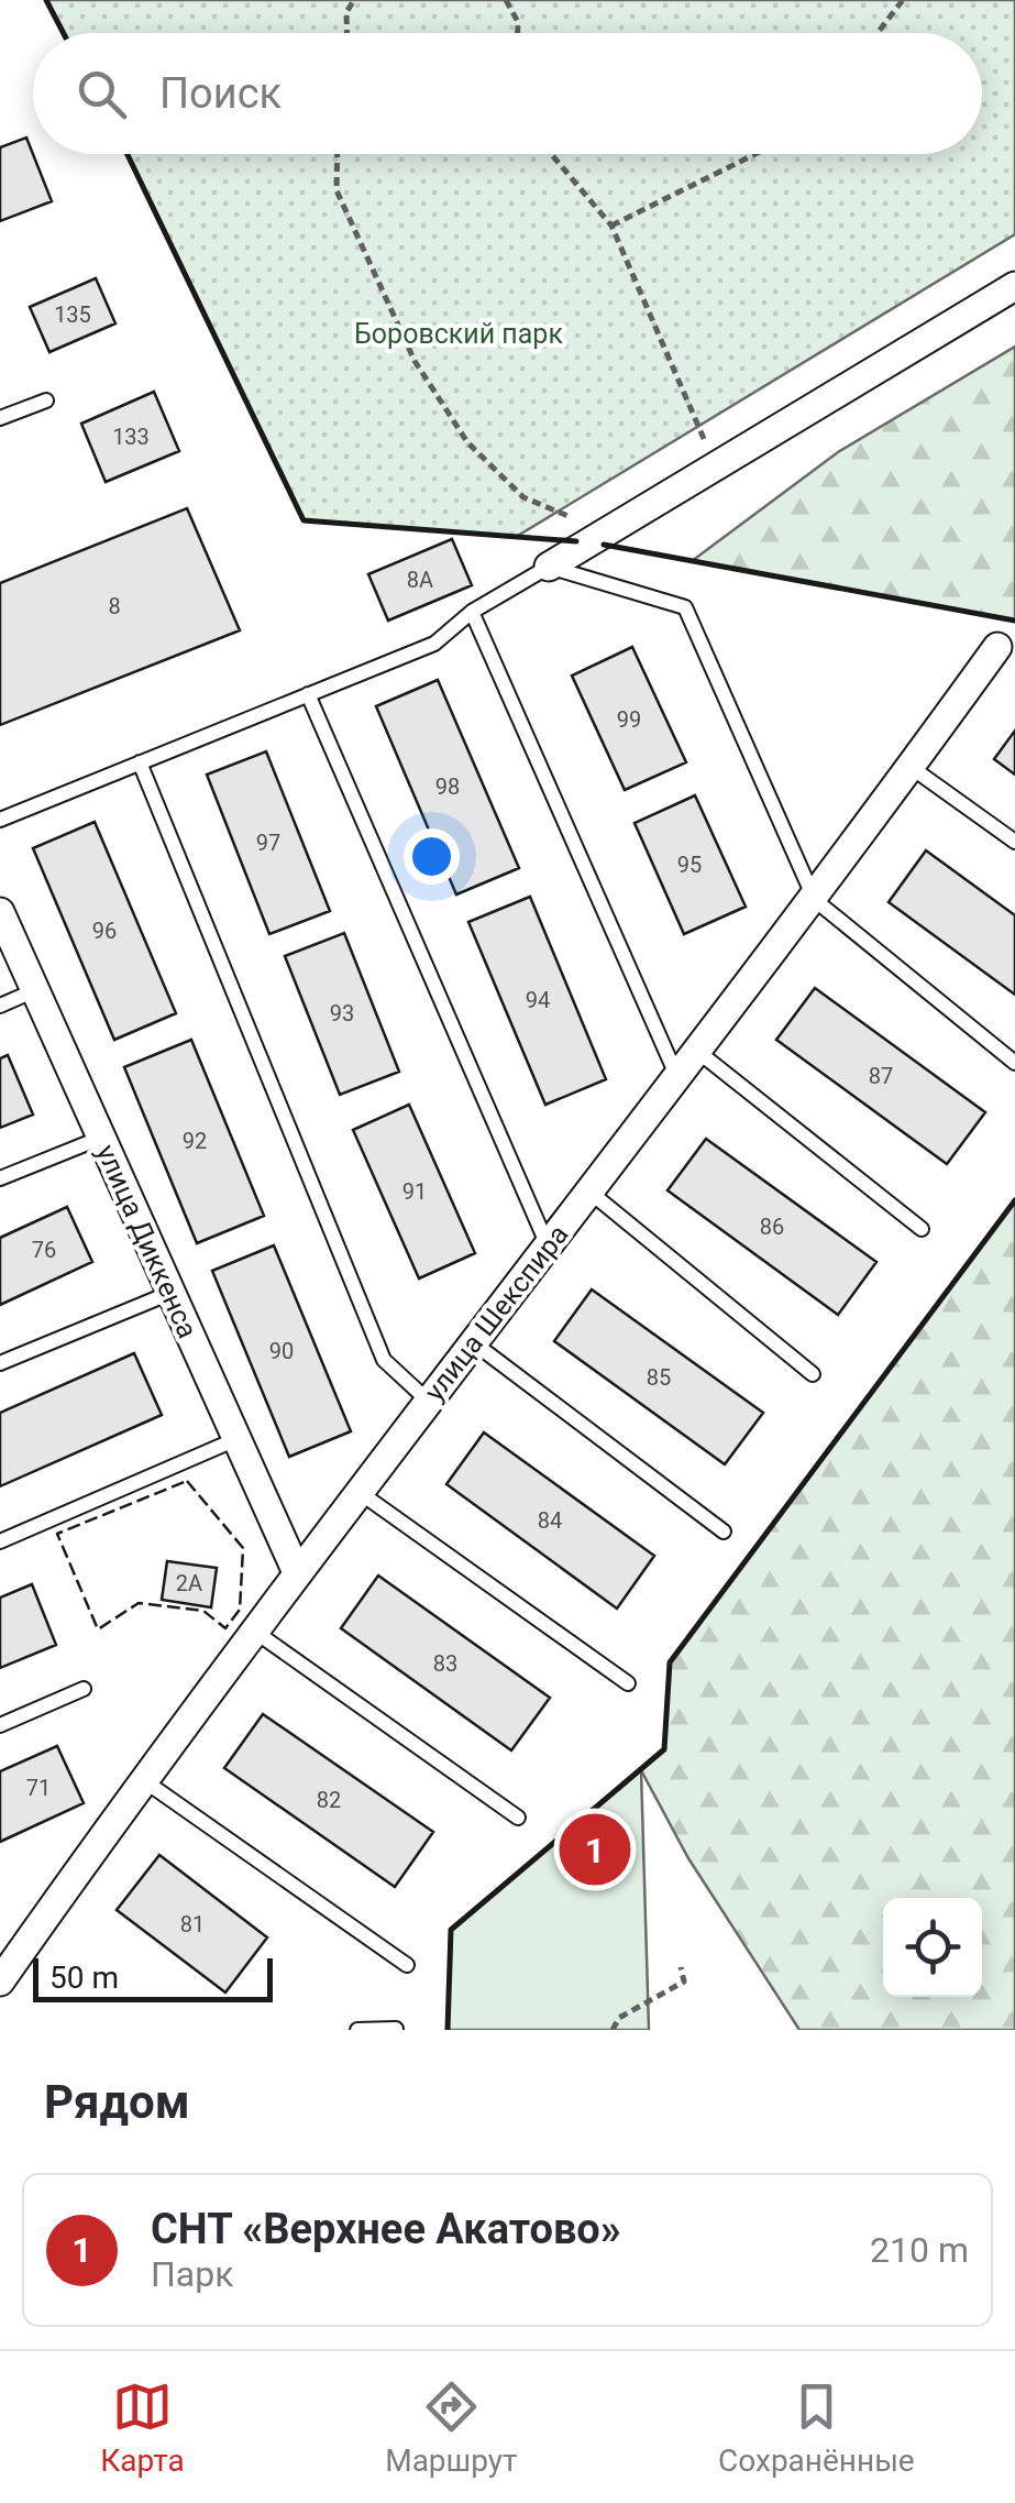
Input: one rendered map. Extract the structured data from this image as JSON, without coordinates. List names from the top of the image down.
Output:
{
  "streets": {
    "street": ["улица Диккенса", "улица Шекспира"]
  },
  "crossings": [
    ["улица Диккенса", "улица Шекспира"]
  ],
  "parks": ["Боровский парк"],
  "house_numbers": [
    "135",
    "133",
    "8А",
    "8",
    "99",
    "98",
    "97",
    "95",
    "96",
    "94",
    "93",
    "87",
    "92",
    "91",
    "86",
    "76",
    "90",
    "85",
    "84",
    "2А",
    "83",
    "71",
    "82",
    "81"
  ],
  "scale_bar": "50 m",
  "page": {
    "search": "Поиск",
    "pins": "1",
    "scale": "50 m",
    "heading": "Рядом",
    "list": [
      {
        "mark": "1",
        "name": "СНТ «Верхнее Акатово»",
        "note": "Парк",
        "value": "210 m"
      }
    ],
    "nav": ["Карта", "Маршрут", "Сохранённые"]
  }
}
